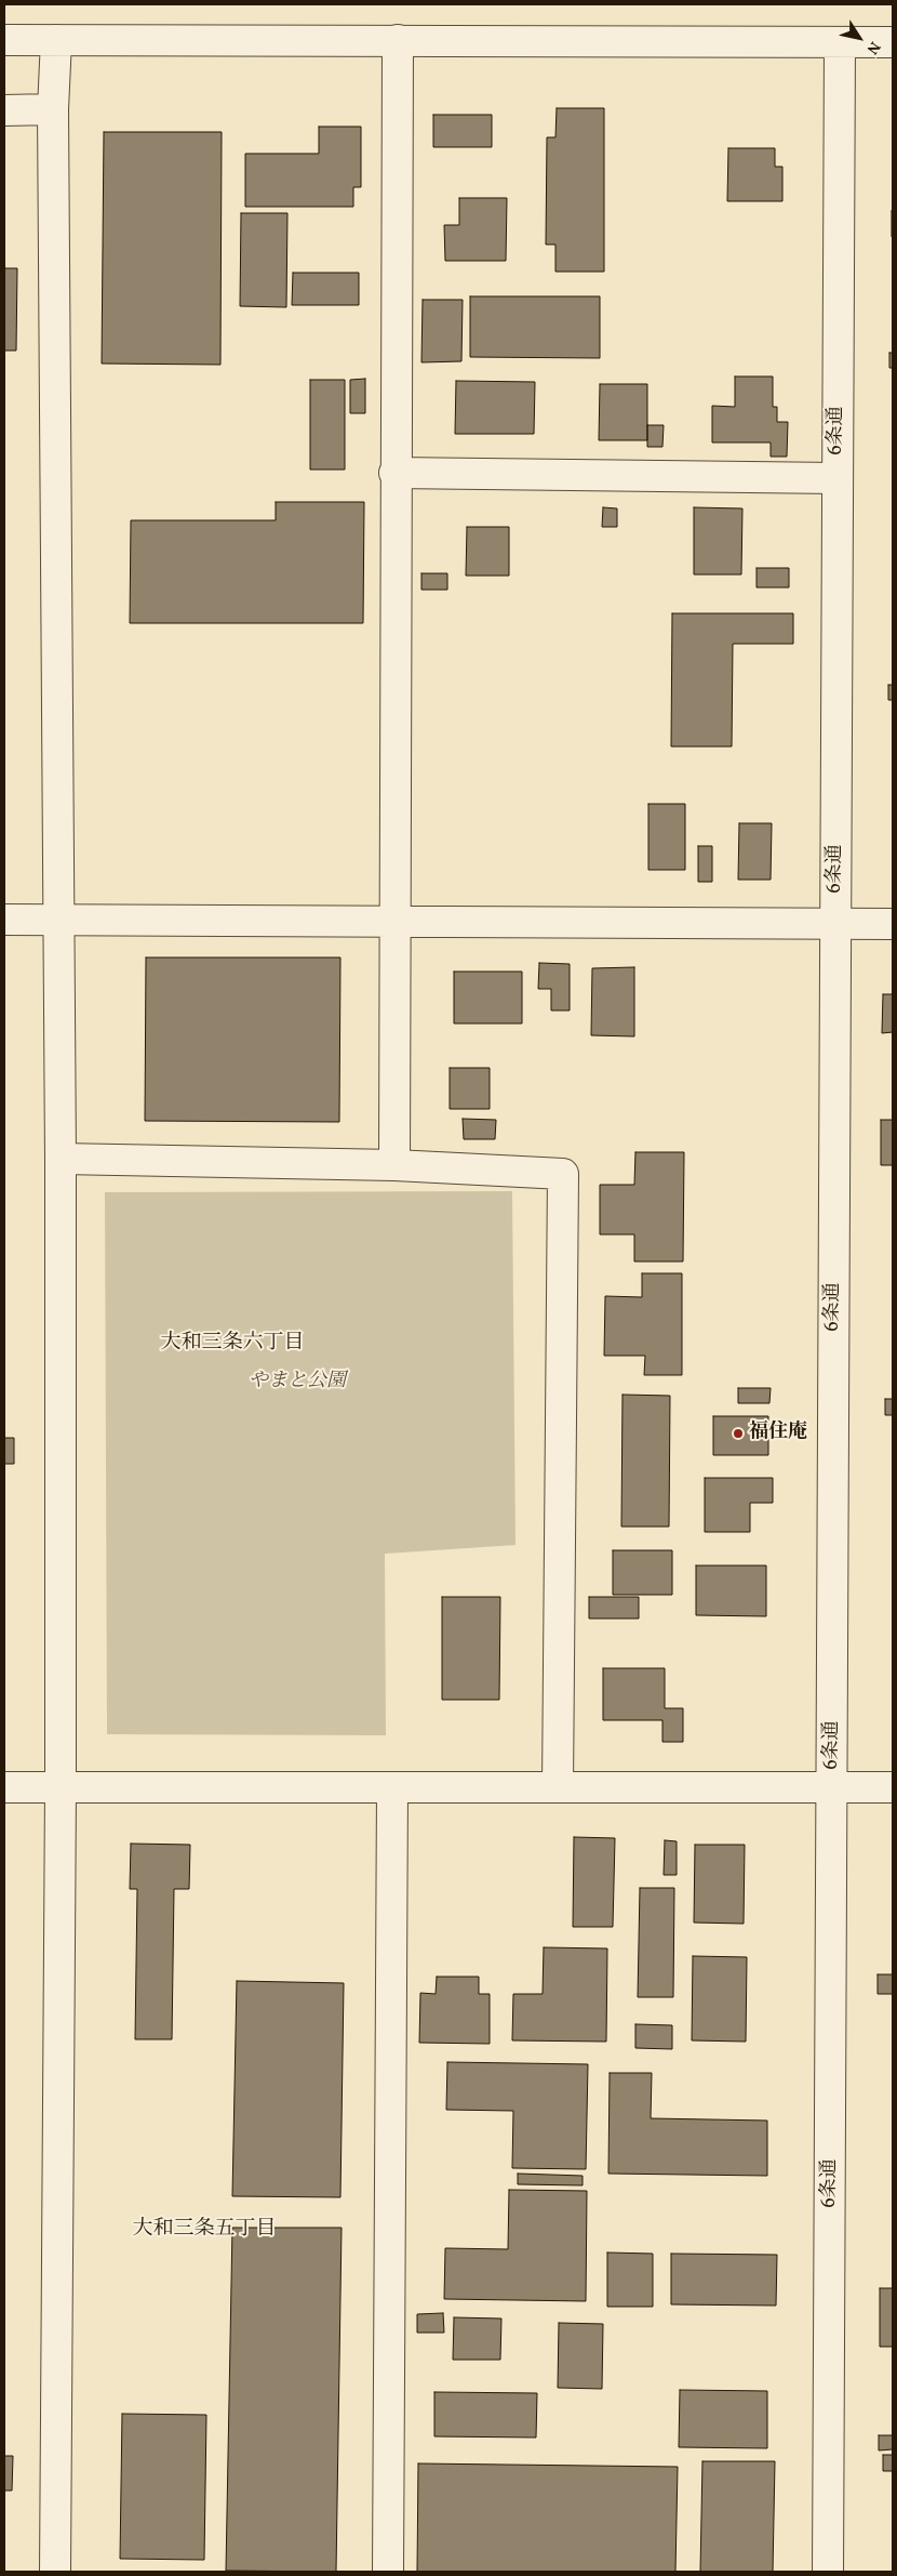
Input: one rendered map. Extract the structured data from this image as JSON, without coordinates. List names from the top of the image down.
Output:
{
  "streets": {
    "street": ["6条通"]
  },
  "districts": ["大和三条六丁目", "大和三条五丁目"],
  "parks": ["やまと公園"],
  "places": ["福住庵"],
  "north": "bottom right"
}
